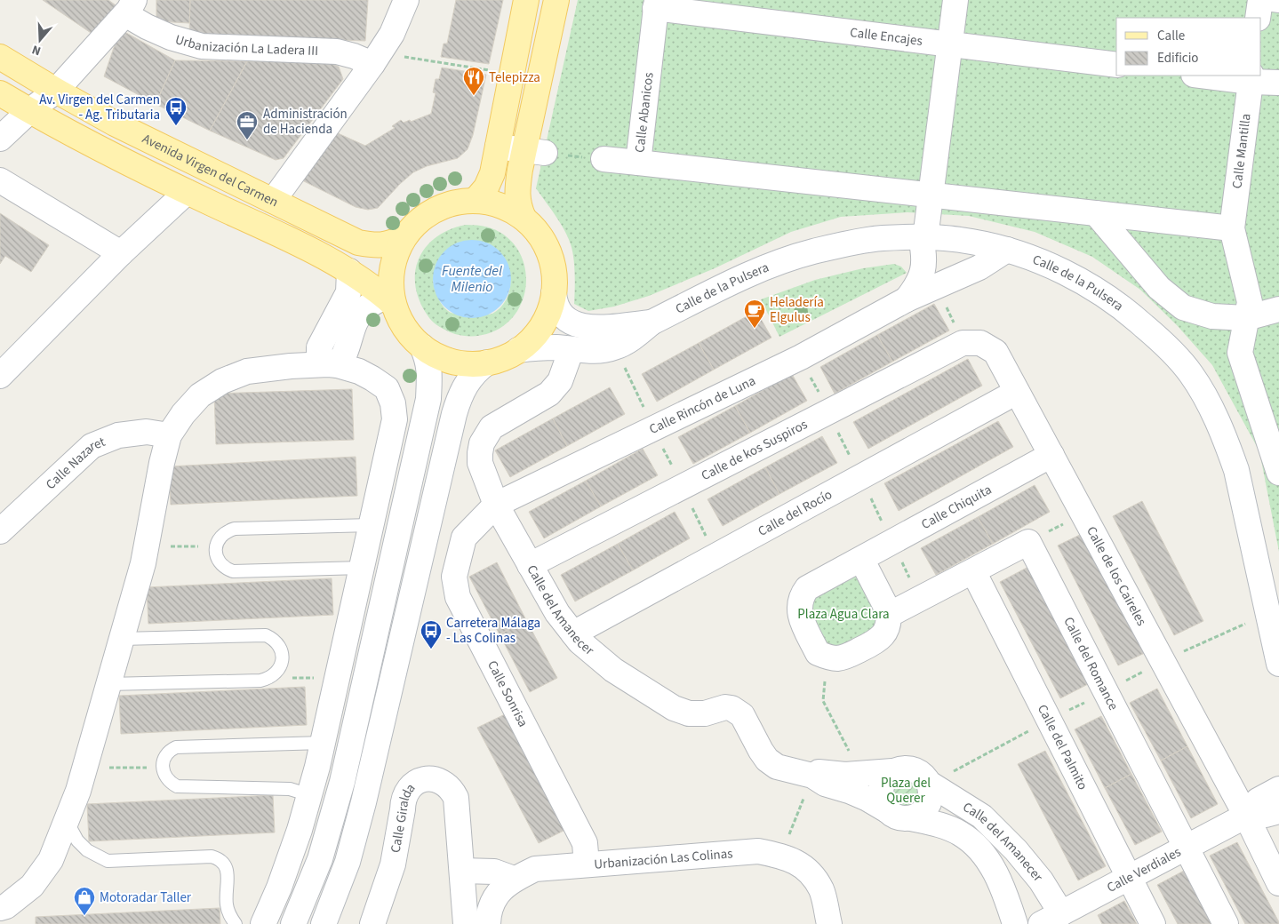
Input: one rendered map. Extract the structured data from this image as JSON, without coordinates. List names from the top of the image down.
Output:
{
  "streets": {
    "main road": ["Avenida Virgen del Carmen"],
    "street": [
      "Calle Encajes",
      "Urbanización La Ladera III",
      "Calle Abanicos",
      "Calle Mantilla",
      "Calle de la Pulsera",
      "Calle Rincón de Luna",
      "Calle de kos Suspiros",
      "Calle Nazaret",
      "Calle Chiquita",
      "Calle del Rocío",
      "Calle de los Caireles",
      "Calle del Amanecer",
      "Calle del Romance",
      "Calle Sonrisa",
      "Calle del Palmito",
      "Calle Giralda",
      "Urbanización Las Colinas",
      "Calle Verdiales"
    ]
  },
  "crossings": [
    ["Calle Encajes", "Calle Abanicos"],
    ["Calle Encajes", "Calle Rincón de Luna"],
    ["Calle de la Pulsera", "Calle Rincón de Luna"],
    ["Calle de la Pulsera", "Calle del Amanecer"],
    ["Calle Rincón de Luna", "Calle del Amanecer"],
    ["Calle Rincón de Luna", "Calle Sonrisa"],
    ["Calle de kos Suspiros", "Calle de los Caireles"],
    ["Calle de kos Suspiros", "Calle del Amanecer"],
    ["Calle Chiquita", "Calle de los Caireles"],
    ["Calle del Rocío", "Calle de los Caireles"],
    ["Calle del Rocío", "Calle del Amanecer"],
    ["Calle de los Caireles", "Calle Verdiales"],
    ["Calle del Amanecer", "Calle Sonrisa"],
    ["Calle del Amanecer", "Calle Verdiales"],
    ["Calle del Romance", "Calle Verdiales"],
    ["Calle Sonrisa", "Urbanización Las Colinas"],
    ["Calle del Palmito", "Calle Verdiales"]
  ],
  "water": ["Fuente del Milenio"],
  "parks": ["Plaza Agua Clara", "Plaza del Querer"],
  "places": {
    "restaurant": ["Telepizza"],
    "bus stop": ["Av. Virgen del Carmen - Ag. Tributaria", "Carretera Málaga - Las Colinas"],
    "office": ["Administración de Hacienda"],
    "cafe": ["Heladería Elgulus"],
    "shop": ["Motoradar Taller"]
  },
  "legend": ["Calle", "Edificio"],
  "north": "bottom"
}
